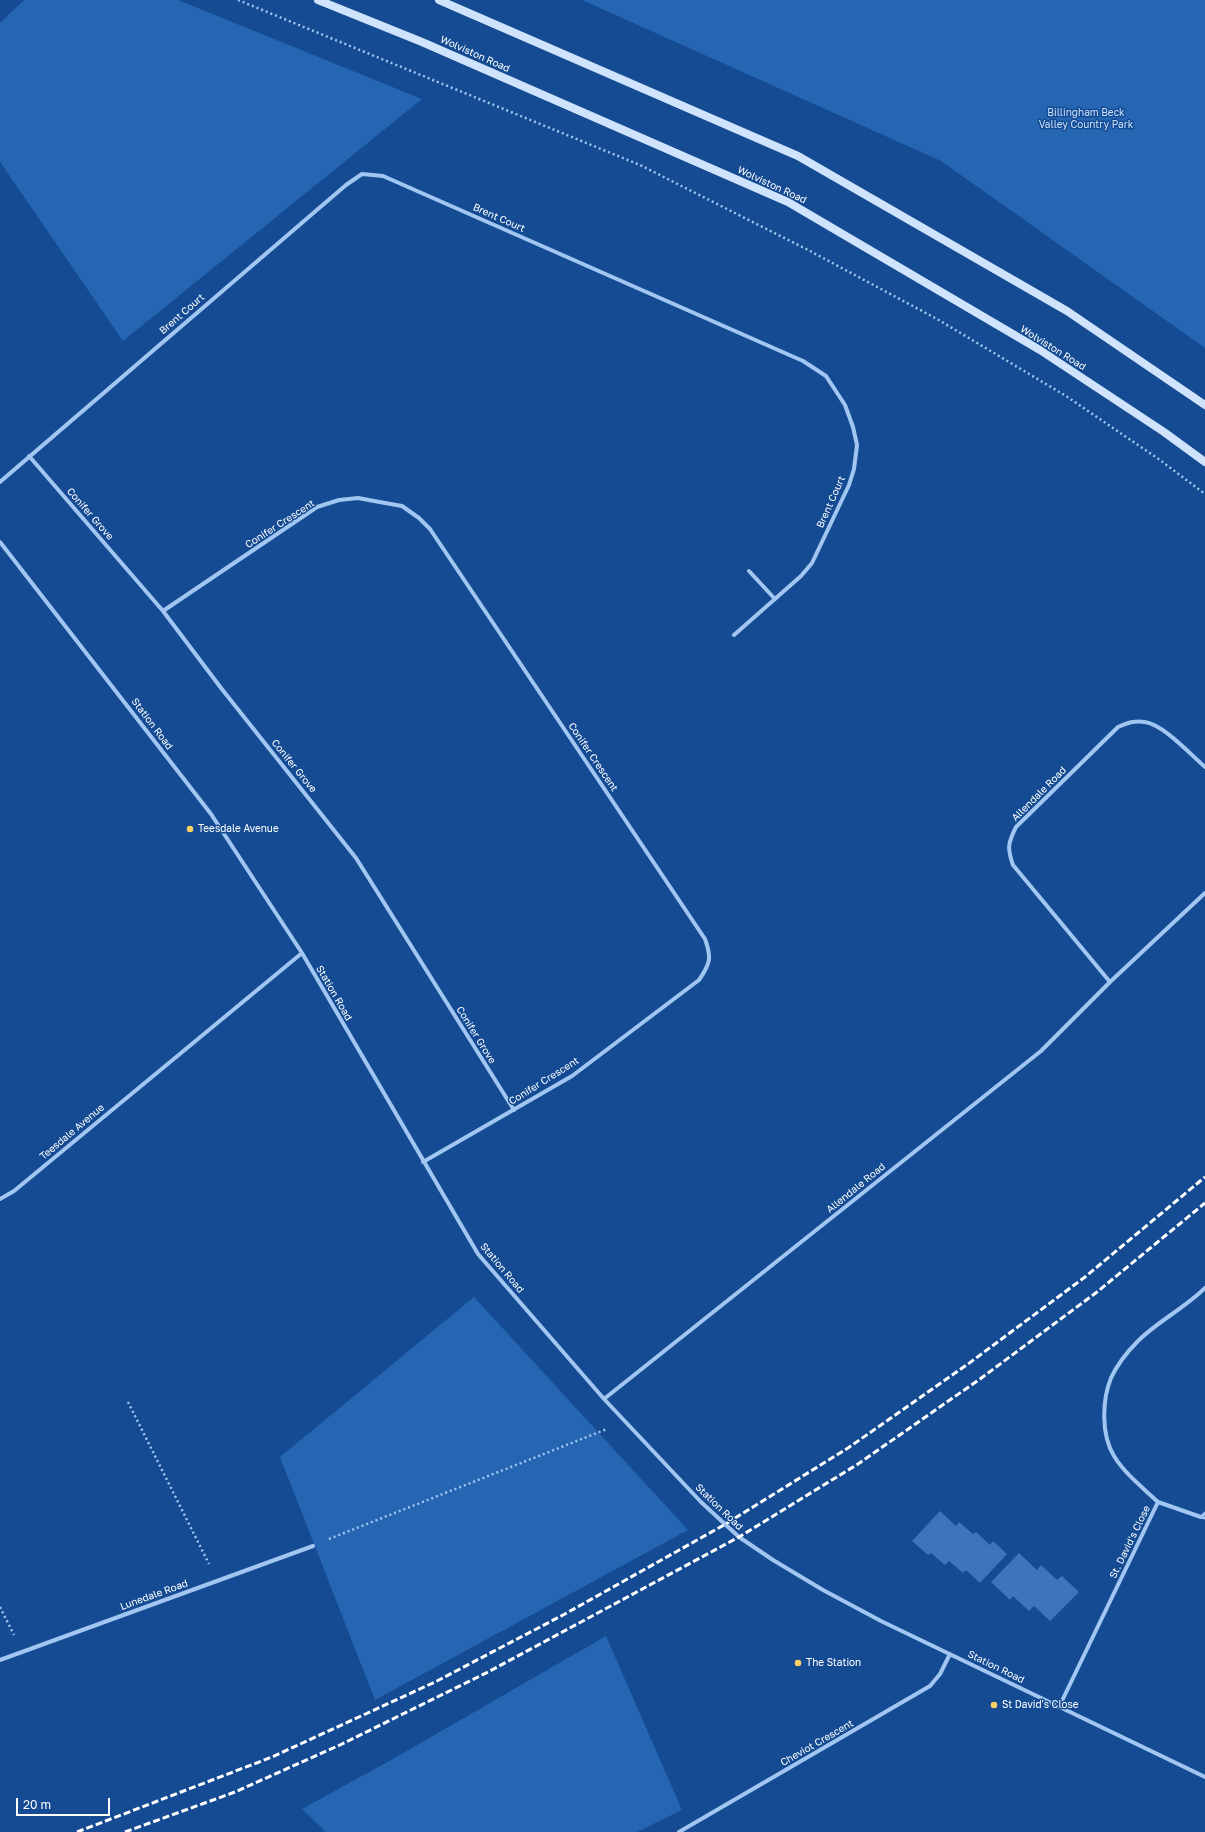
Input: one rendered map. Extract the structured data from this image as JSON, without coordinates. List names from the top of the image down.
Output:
{
  "streets": {
    "street": [
      "Wolviston Road",
      "Brent Court",
      "Conifer Grove",
      "Conifer Crescent",
      "Station Road",
      "Allendale Road",
      "Teesdale Avenue",
      "St. David's Close",
      "Lunedale Road",
      "Cheviot Crescent"
    ]
  },
  "crossings": [
    ["Brent Court", "Conifer Grove"],
    ["Conifer Grove", "Conifer Crescent"],
    ["Conifer Crescent", "Station Road"],
    ["Station Road", "Allendale Road"],
    ["Station Road", "Teesdale Avenue"],
    ["Station Road", "St. David's Close"],
    ["Station Road", "Cheviot Crescent"]
  ],
  "parks": ["Billingham Beck Valley Country Park"],
  "places": ["Teesdale Avenue", "The Station", "St David's Close"],
  "scale_bar": "20 m"
}
